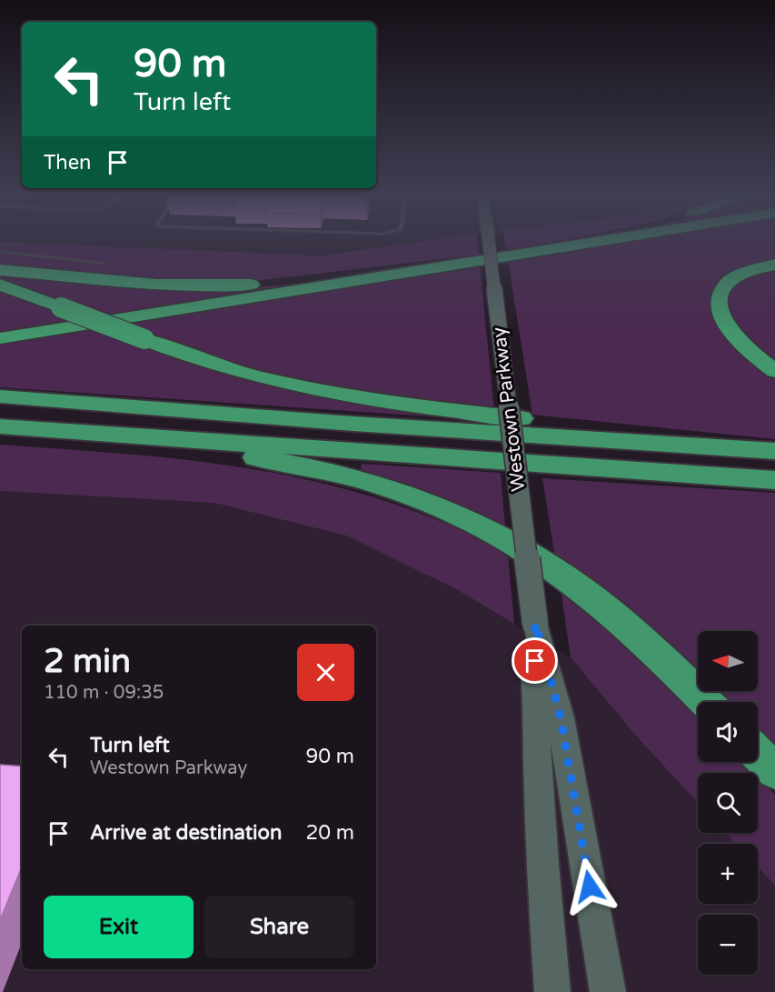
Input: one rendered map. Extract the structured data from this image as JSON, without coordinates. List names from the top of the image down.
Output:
{
  "streets": {
    "street": ["Westown Parkway"]
  },
  "north": "left",
  "page": {
    "turn": ["90 m", "Turn left"],
    "then": "Then",
    "heading": ["2 min", "110 m · 09:35"],
    "map_buttons": ["+", "−"],
    "list": [
      {
        "name": "Turn left",
        "note": "Westown Parkway",
        "value": "90 m"
      },
      {
        "name": "Arrive at destination",
        "value": "20 m"
      }
    ],
    "buttons": ["Exit", "Share"]
  }
}
